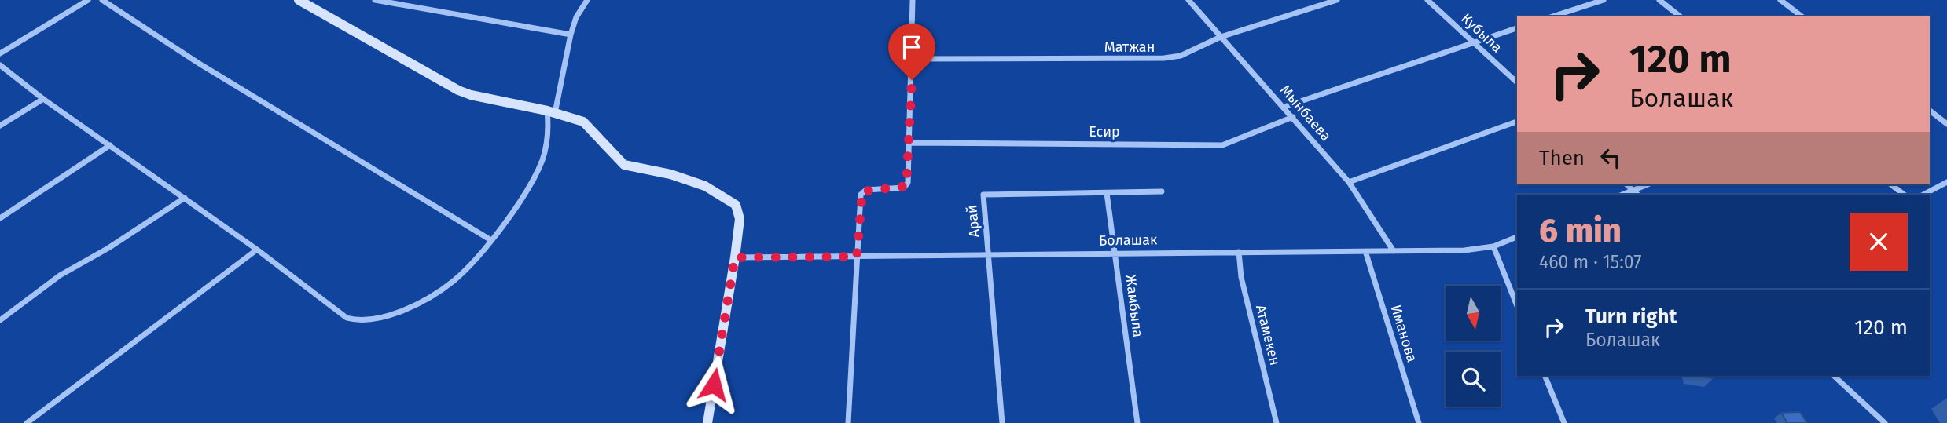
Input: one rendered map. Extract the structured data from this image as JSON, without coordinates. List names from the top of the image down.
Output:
{
  "streets": {
    "street": [
      "Кубыла",
      "Матжан",
      "Мынбаева",
      "Есир",
      "Арай",
      "Болашак",
      "Жамбыла",
      "Иманова",
      "Атамекен"
    ]
  },
  "crossings": [
    ["Матжан", "Мынбаева"],
    ["Мынбаева", "Есир"],
    ["Мынбаева", "Болашак"],
    ["Арай", "Болашак"],
    ["Арай", "Жамбыла"],
    ["Болашак", "Жамбыла"],
    ["Болашак", "Иманова"],
    ["Болашак", "Атамекен"]
  ],
  "north": "bottom",
  "page": {
    "turn": ["120 m", "Болашак"],
    "then": "Then",
    "heading": ["6 min", "460 m · 15:07"],
    "list": [
      {
        "name": "Turn right",
        "note": "Болашак",
        "value": "120 m"
      }
    ]
  }
}
